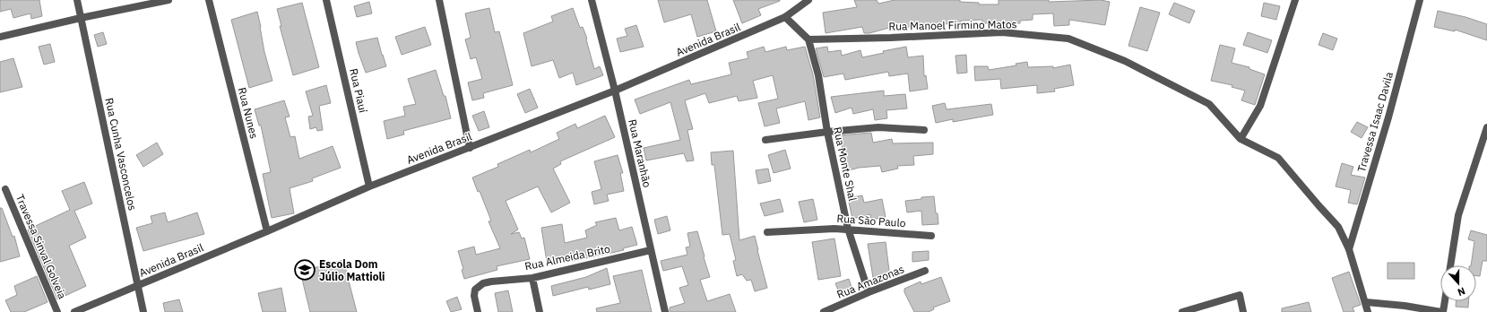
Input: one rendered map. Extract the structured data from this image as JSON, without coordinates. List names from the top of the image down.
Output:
{
  "streets": {
    "street": [
      "Rua Manoel Firmino Matos",
      "Avenida Brasil",
      "Rua Piauí",
      "Rua Nunes",
      "Travessa Isaac Davila",
      "Rua Maranhão",
      "Rua Cunha Vasconcelos",
      "Rua Monte Shal",
      "Rua São Paulo",
      "Travessa Sinval Golveia",
      "Rua Almeida Brito",
      "Rua Amazonas"
    ]
  },
  "crossings": [
    ["Rua Manoel Firmino Matos", "Travessa Isaac Davila"],
    ["Rua Manoel Firmino Matos", "Rua Monte Shal"],
    ["Avenida Brasil", "Rua Piauí"],
    ["Avenida Brasil", "Rua Nunes"],
    ["Avenida Brasil", "Rua Maranhão"],
    ["Avenida Brasil", "Rua Cunha Vasconcelos"],
    ["Rua Maranhão", "Rua Almeida Brito"],
    ["Rua Monte Shal", "Rua São Paulo"],
    ["Rua Monte Shal", "Rua Amazonas"]
  ],
  "places": {
    "school or university": ["Escola Dom Júlio Mattioli"]
  },
  "north": "bottom"
}
